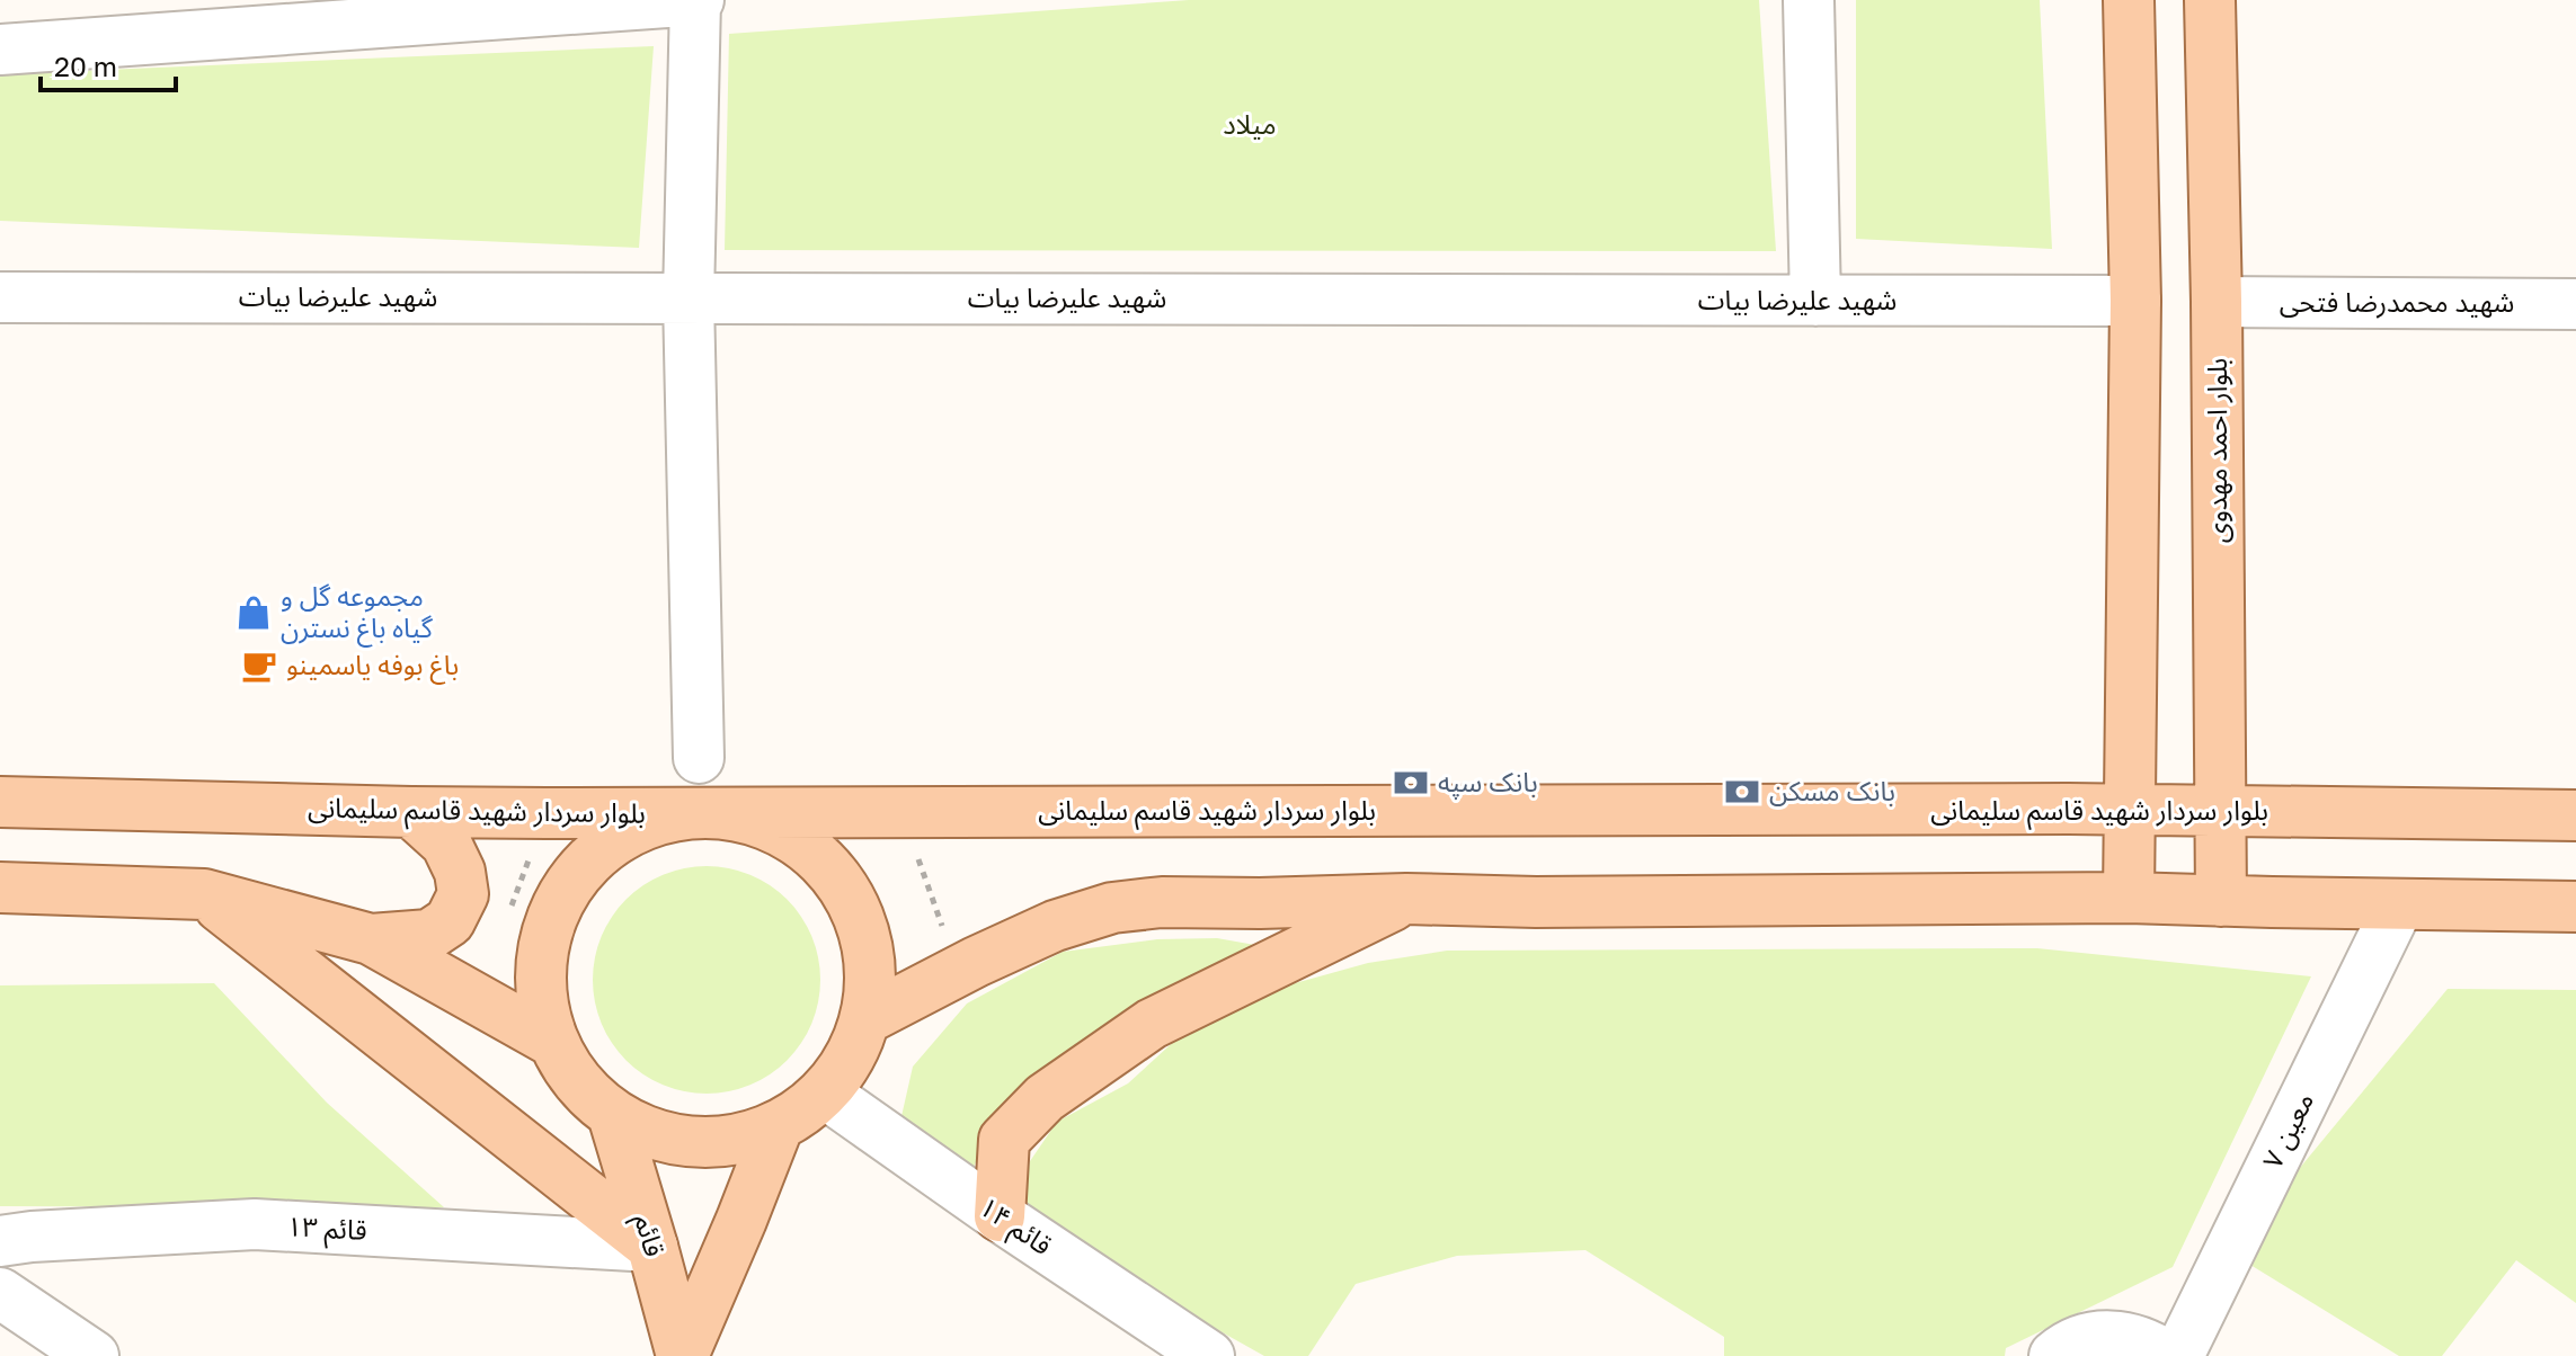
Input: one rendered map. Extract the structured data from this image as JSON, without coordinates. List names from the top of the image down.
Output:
{
  "streets": {
    "main road": ["بلوار احمد مهدوی", "بلوار سردار شهید قاسم سلیمانی", "قائم"],
    "street": [
      "شهید علیرضا بیات",
      "شهید محمدرضا فتحی",
      "معین ۷",
      "قائم ۱۴",
      "قائم ۱۳"
    ]
  },
  "crossings": [
    ["شهید محمدرضا فتحی", "بلوار احمد مهدوی"],
    ["بلوار احمد مهدوی", "بلوار سردار شهید قاسم سلیمانی"],
    ["قائم ۱۳", "قائم"]
  ],
  "parks": ["میلاد"],
  "places": {
    "shop": ["مجموعه گل و گیاه باغ نسترن"],
    "cafe": ["باغ بوفه یاسمینو"],
    "bank": ["بانک سپه", "بانک مسکن"]
  },
  "scale_bar": "20 m"
}
